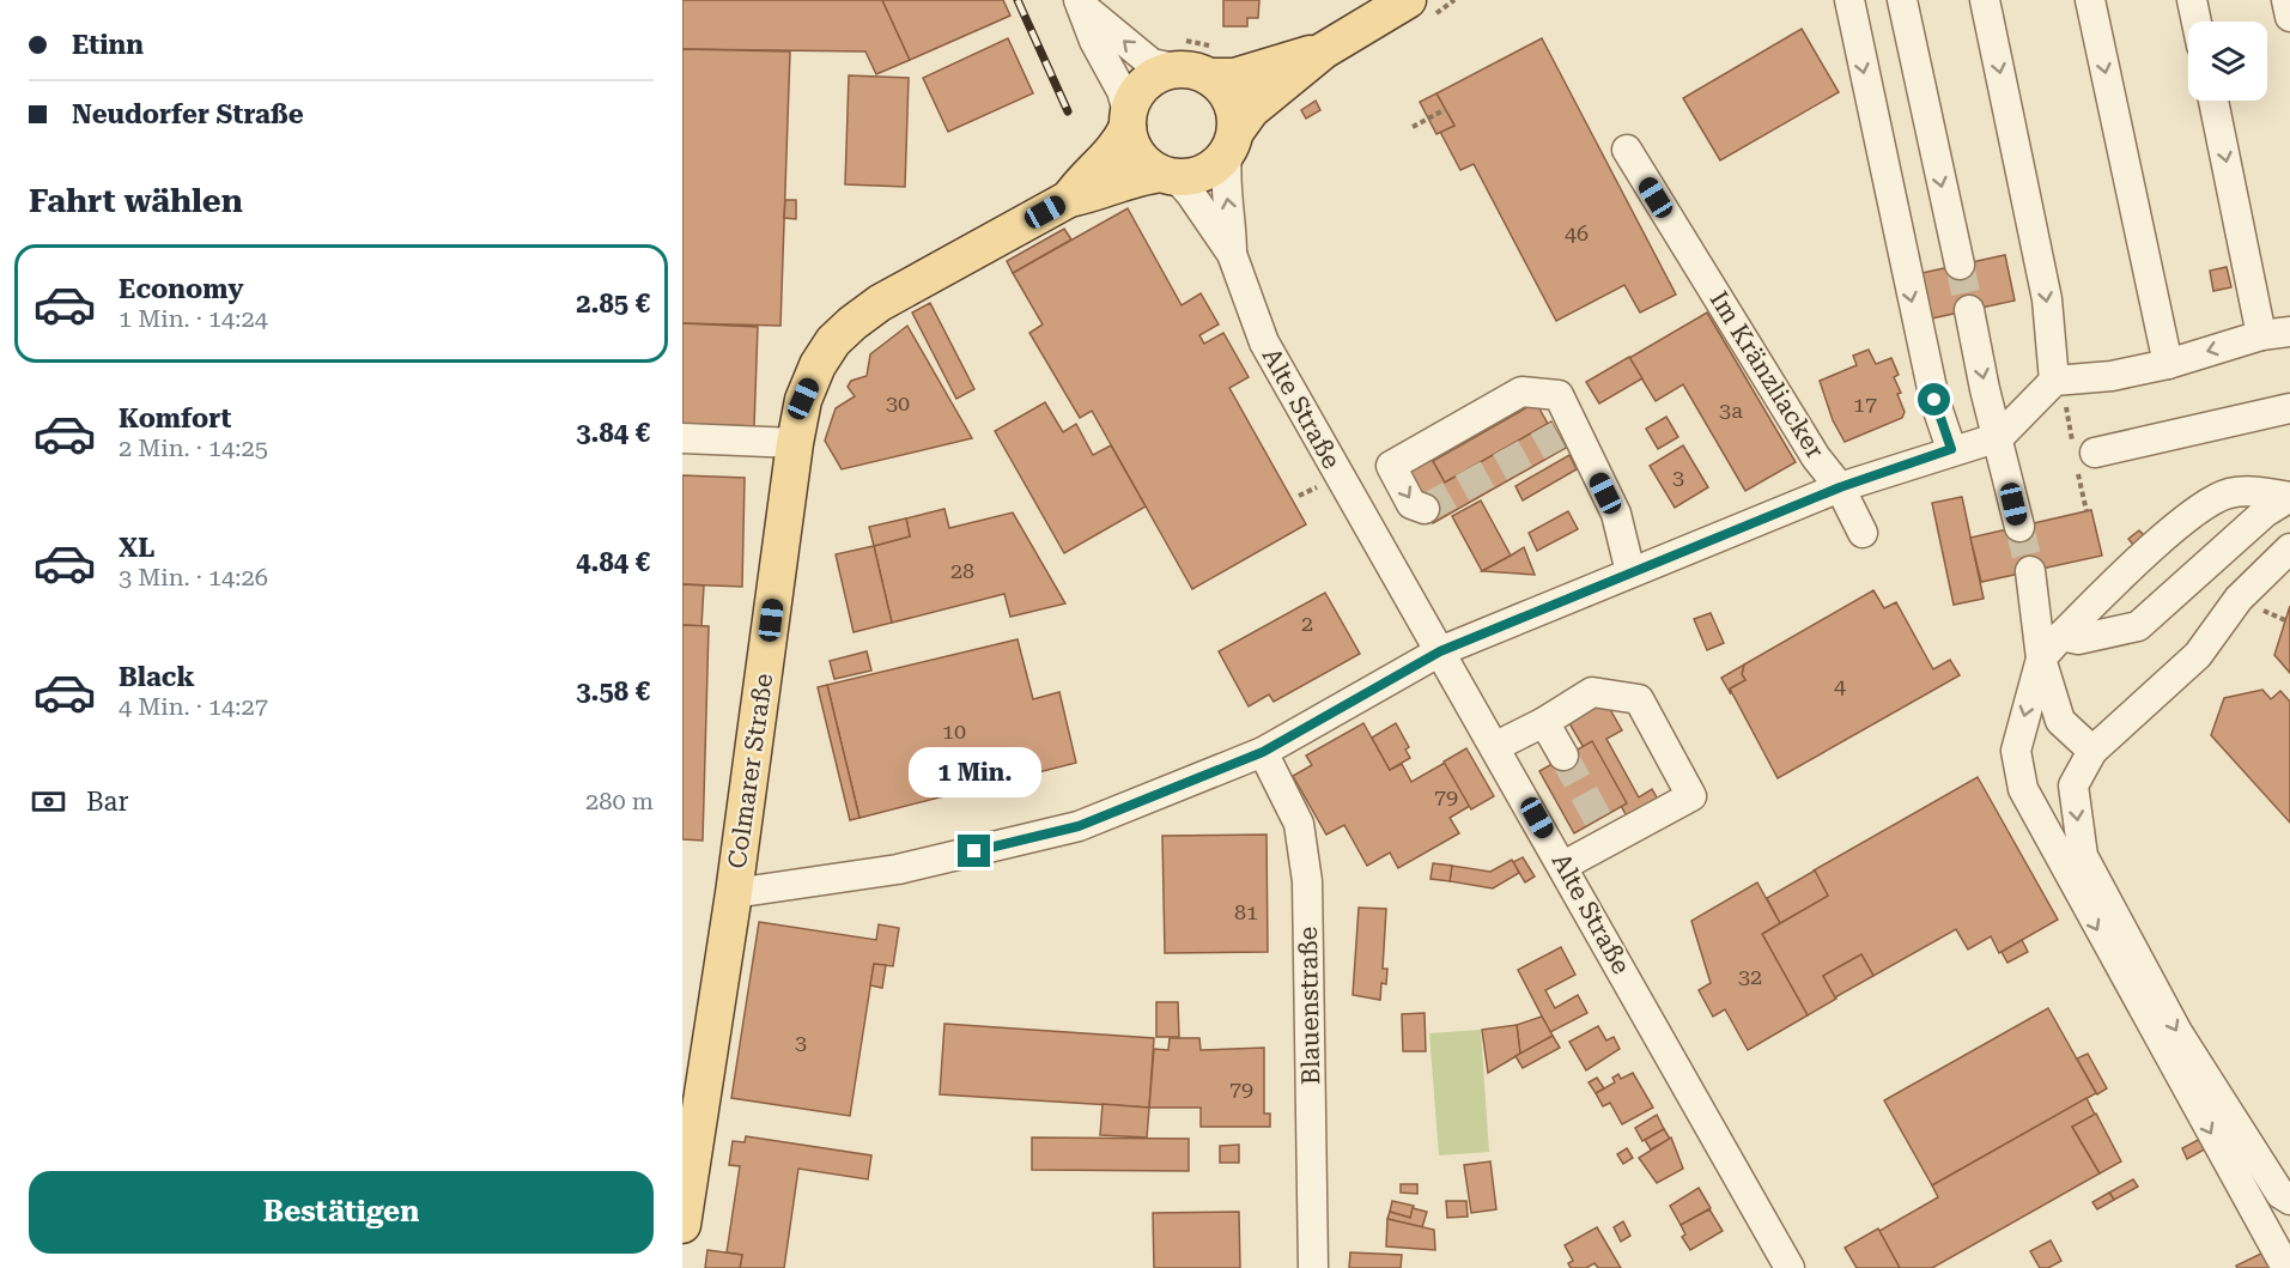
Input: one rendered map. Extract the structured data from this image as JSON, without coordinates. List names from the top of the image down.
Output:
{
  "streets": {
    "main road": ["Colmarer Straße"],
    "street": ["Im Kränzliacker", "Alte Straße", "Blauenstraße"]
  },
  "crossings": [
    ["Im Kränzliacker", "Alte Straße"],
    ["Im Kränzliacker", "Colmarer Straße"],
    ["Im Kränzliacker", "Blauenstraße"],
    ["Alte Straße", "Colmarer Straße"]
  ],
  "house_numbers": [
    "46",
    "30",
    "17",
    "3a",
    "3",
    "28",
    "2",
    "4",
    "10",
    "79",
    "81",
    "32",
    "3",
    "79"
  ],
  "page": {
    "banner": ["Etinn", "Neudorfer Straße"],
    "heading": "Fahrt wählen",
    "list": [
      {
        "name": "Economy",
        "note": "1 Min. · 14:24",
        "value": "2.85 €"
      },
      {
        "name": "Komfort",
        "note": "2 Min. · 14:25",
        "value": "3.84 €"
      },
      {
        "name": "XL",
        "note": "3 Min. · 14:26",
        "value": "4.84 €"
      },
      {
        "name": "Black",
        "note": "4 Min. · 14:27",
        "value": "3.58 €"
      }
    ],
    "bubble": "1 Min.",
    "pay": ["Bar", "280 m"],
    "buttons": "Bestätigen"
  }
}
